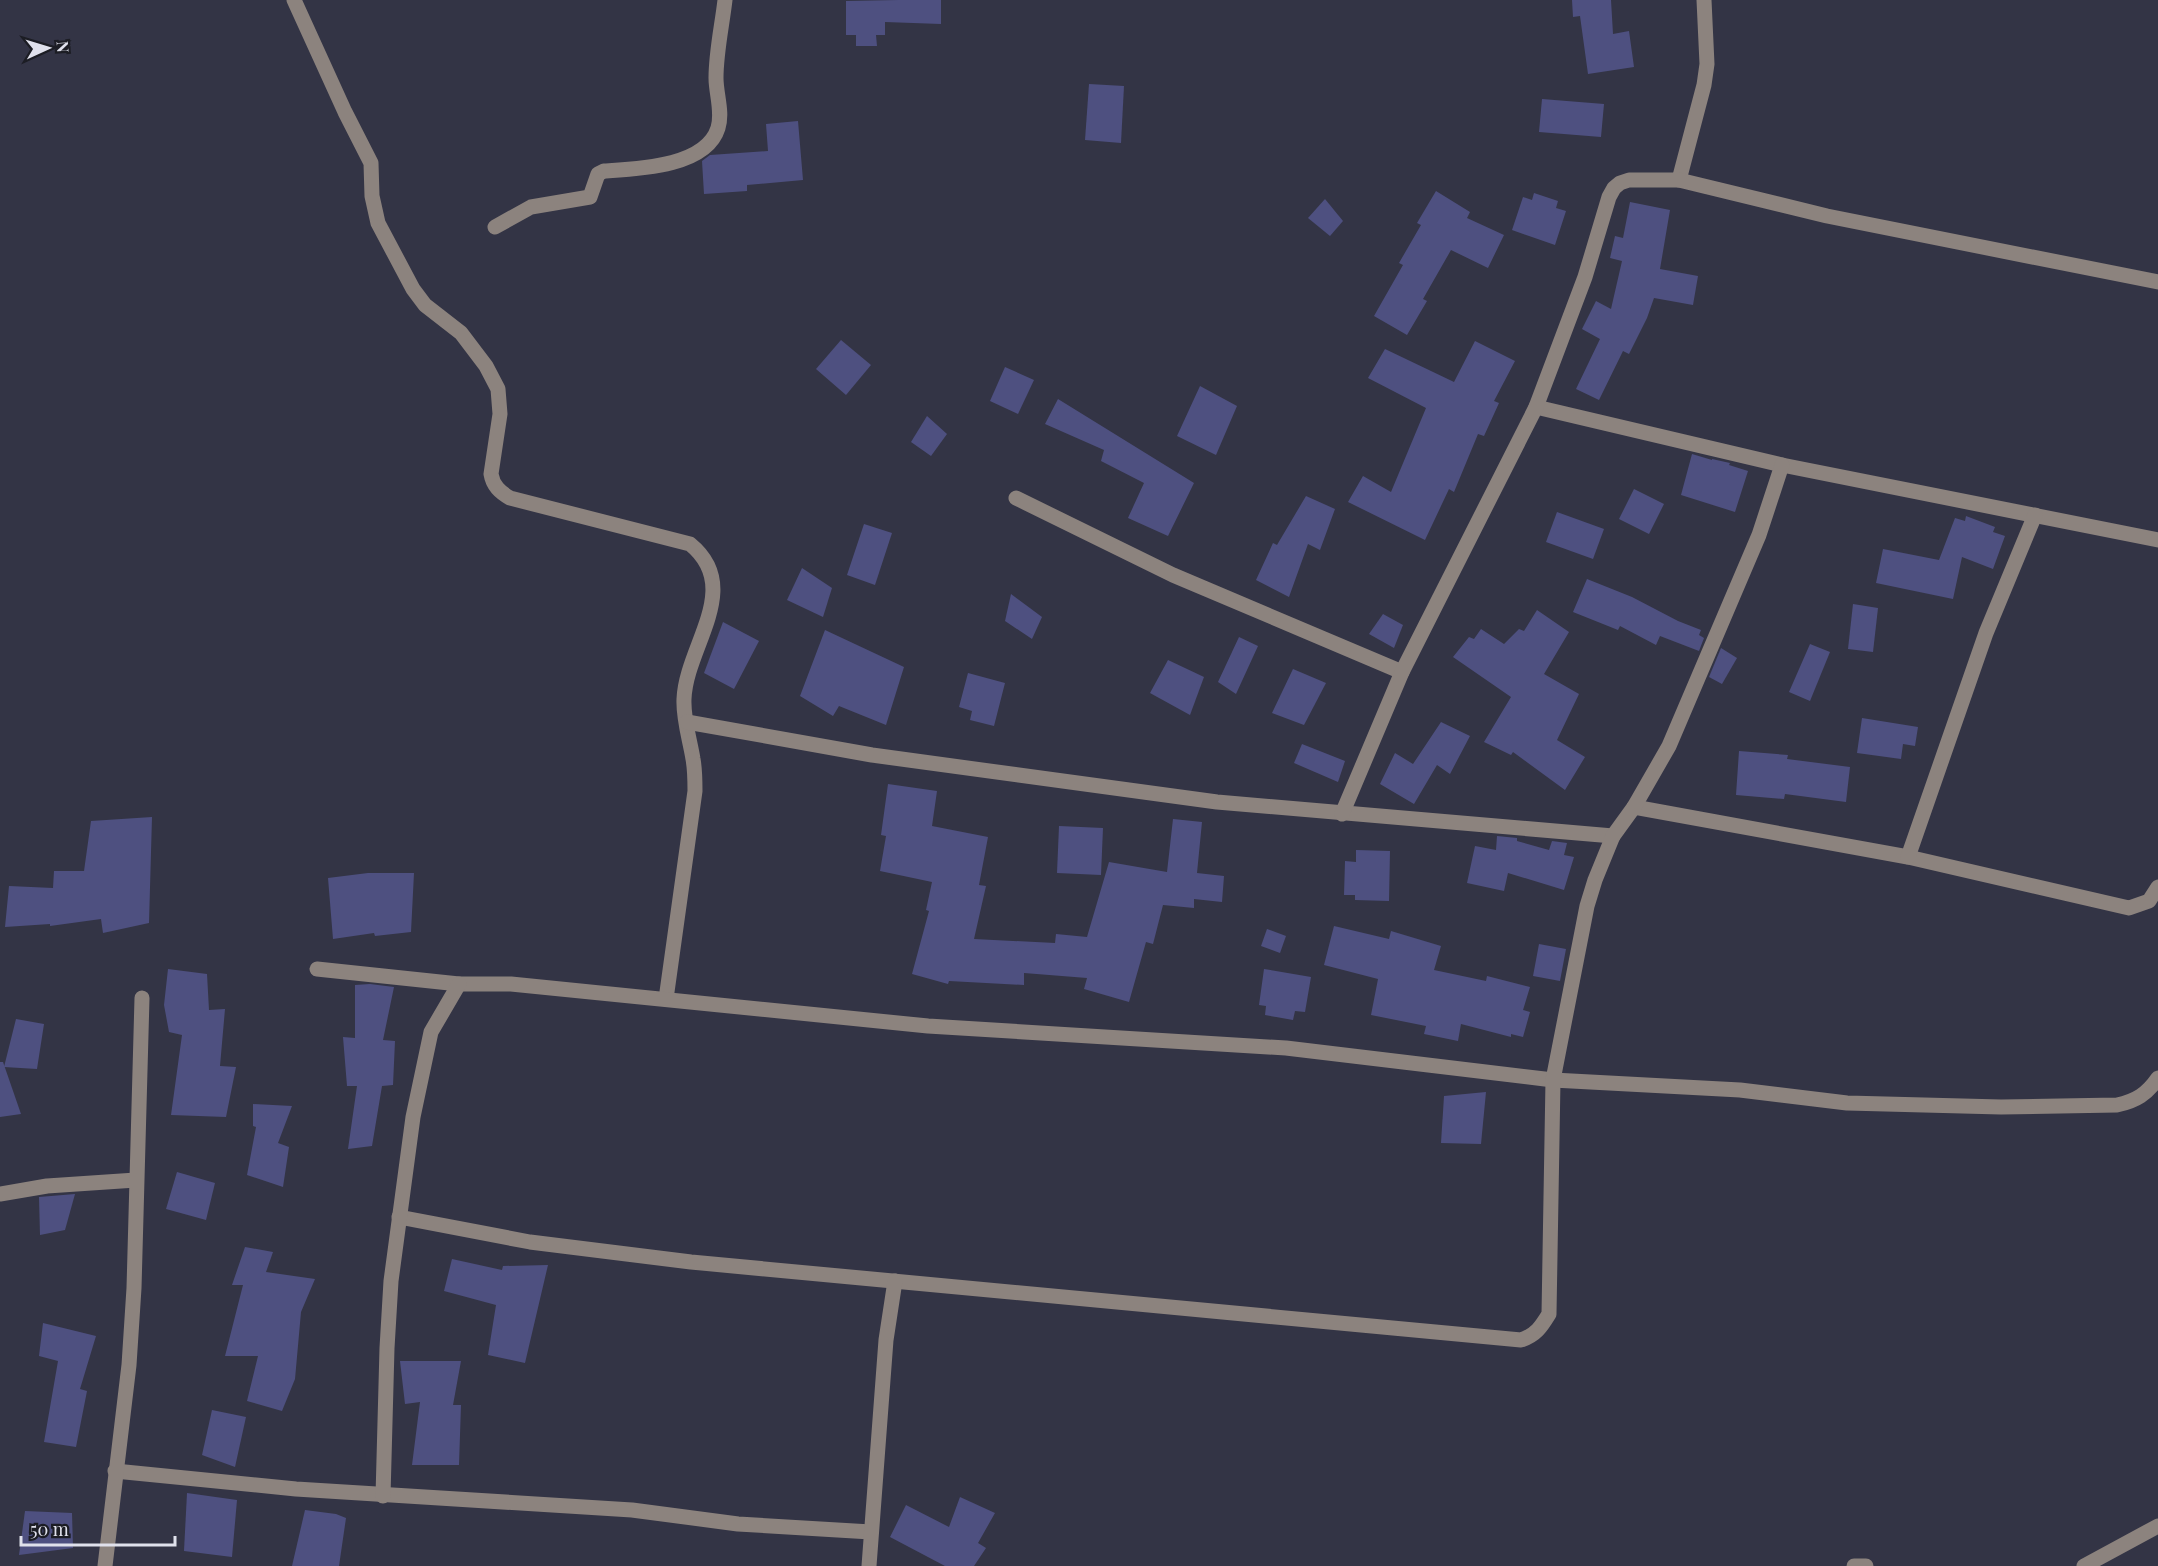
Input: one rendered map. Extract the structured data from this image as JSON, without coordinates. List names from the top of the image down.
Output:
{
  "scale_bar": "50 m",
  "north": "right"
}
